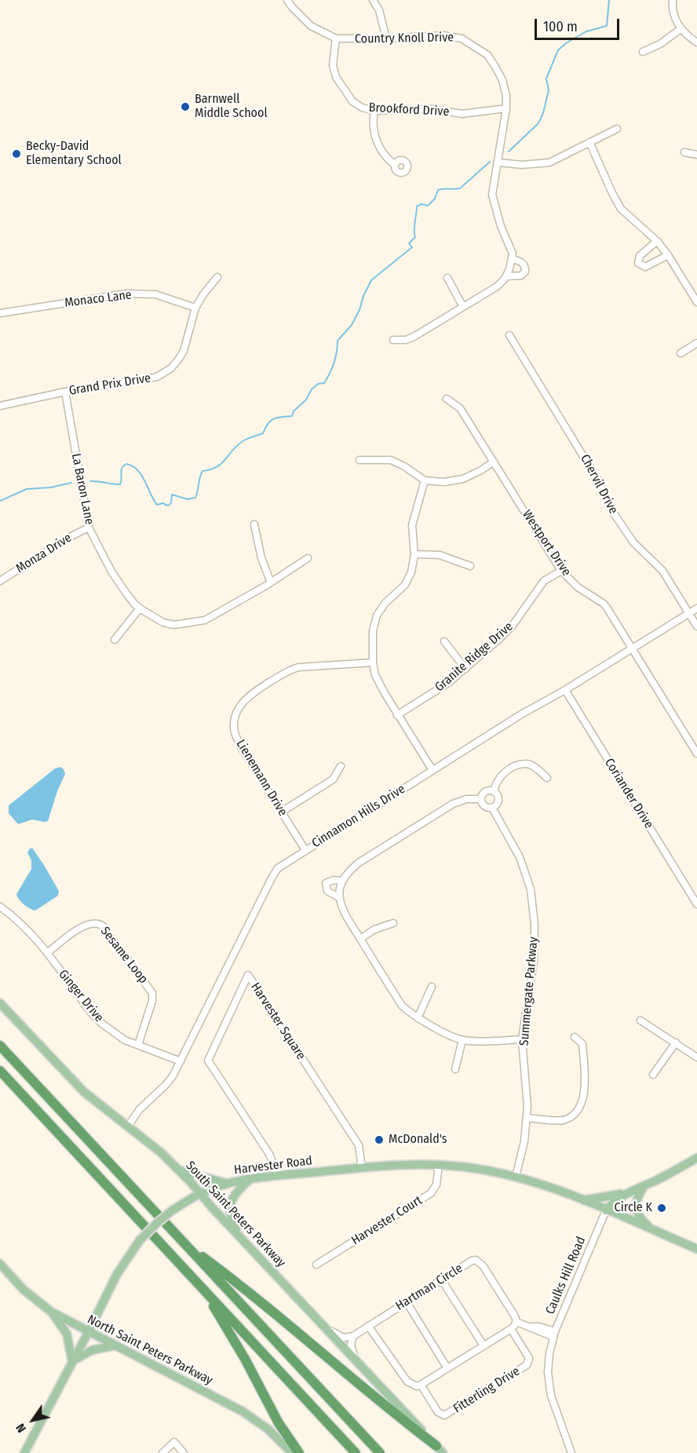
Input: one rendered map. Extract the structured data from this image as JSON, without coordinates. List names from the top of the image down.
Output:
{
  "streets": {
    "main road": [
      "Harvester Road",
      "South Saint Peters Parkway",
      "Caulks Hill Road",
      "North Saint Peters Parkway"
    ],
    "street": [
      "Country Knoll Drive",
      "Brookford Drive",
      "Monaco Lane",
      "Grand Prix Drive",
      "Chervil Drive",
      "La Baron Lane",
      "Westport Drive",
      "Monza Drive",
      "Granite Ridge Drive",
      "Lienemann Drive",
      "Coriander Drive",
      "Cinnamon Hills Drive",
      "Sesame Loop",
      "Summergate Parkway",
      "Ginger Drive",
      "Harvester Square",
      "Harvester Court",
      "Hartman Circle",
      "Fitterling Drive"
    ]
  },
  "crossings": [
    ["Country Knoll Drive", "Brookford Drive"],
    ["Monaco Lane", "Grand Prix Drive"],
    ["Grand Prix Drive", "La Baron Lane"],
    ["Chervil Drive", "Cinnamon Hills Drive"],
    ["La Baron Lane", "Monza Drive"],
    ["Westport Drive", "Granite Ridge Drive"],
    ["Westport Drive", "Cinnamon Hills Drive"],
    ["Lienemann Drive", "Cinnamon Hills Drive"],
    ["Coriander Drive", "Cinnamon Hills Drive"],
    ["Cinnamon Hills Drive", "Ginger Drive"],
    ["Cinnamon Hills Drive", "South Saint Peters Parkway"],
    ["Sesame Loop", "Ginger Drive"],
    ["Summergate Parkway", "Harvester Road"],
    ["Harvester Square", "Harvester Road"],
    ["Harvester Road", "South Saint Peters Parkway"],
    ["Harvester Road", "Harvester Court"],
    ["Harvester Road", "Caulks Hill Road"],
    ["Harvester Road", "North Saint Peters Parkway"]
  ],
  "places": [
    "Barnwell Middle School",
    "Becky-David Elementary School",
    "McDonald's",
    "Circle K"
  ],
  "scale_bar": "100 m",
  "north": "bottom left"
}
